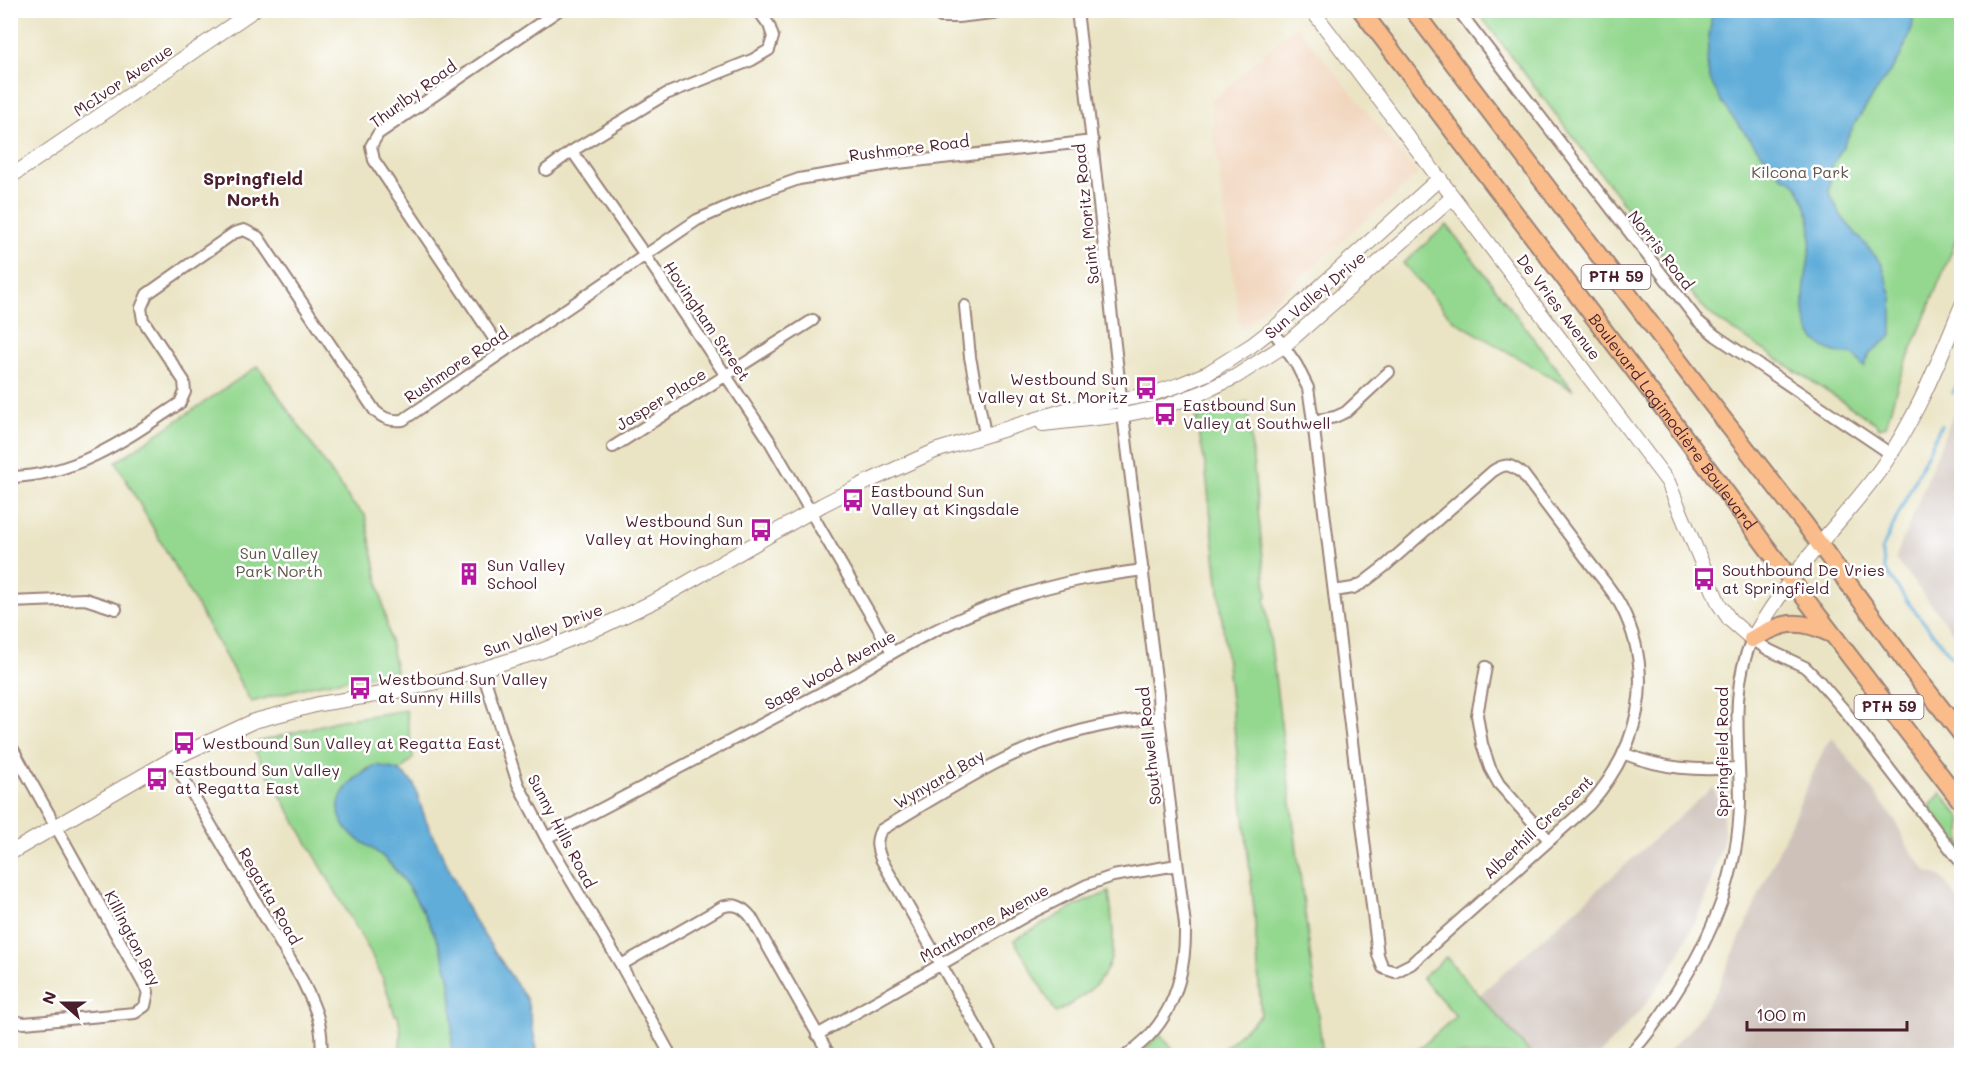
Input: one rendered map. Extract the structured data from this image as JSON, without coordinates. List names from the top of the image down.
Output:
{
  "streets": {
    "main road": ["PTH 59", "Boulevard Lagimodière Boulevard"],
    "street": [
      "McIvor Avenue",
      "Thurlby Road",
      "Rushmore Road",
      "Saint Moritz Road",
      "Norris Road",
      "Sun Valley Drive",
      "De Vries Avenue",
      "Hovingham Street",
      "Jasper Place",
      "Sage Wood Avenue",
      "Southwell Road",
      "Springfield Road",
      "Wynyard Bay",
      "Alberhill Crescent",
      "Sunny Hills Road",
      "Regatta Road",
      "Manthorne Avenue",
      "Killington Bay"
    ]
  },
  "crossings": [
    ["Thurlby Road", "Rushmore Road"],
    ["Rushmore Road", "Saint Moritz Road"],
    ["Rushmore Road", "Hovingham Street"],
    ["Saint Moritz Road", "Sun Valley Drive"],
    ["Saint Moritz Road", "Southwell Road"],
    ["Norris Road", "Springfield Road"],
    ["PTH 59", "Springfield Road"],
    ["Sun Valley Drive", "De Vries Avenue"],
    ["Sun Valley Drive", "Hovingham Street"],
    ["Sun Valley Drive", "Southwell Road"],
    ["Sun Valley Drive", "Alberhill Crescent"],
    ["Sun Valley Drive", "Sunny Hills Road"],
    ["Sun Valley Drive", "Regatta Road"],
    ["Sun Valley Drive", "Killington Bay"],
    ["De Vries Avenue", "Springfield Road"],
    ["Hovingham Street", "Jasper Place"],
    ["Hovingham Street", "Sage Wood Avenue"],
    ["Boulevard Lagimodière Boulevard", "Springfield Road"],
    ["Sage Wood Avenue", "Southwell Road"],
    ["Sage Wood Avenue", "Sunny Hills Road"],
    ["Southwell Road", "Wynyard Bay"],
    ["Southwell Road", "Manthorne Avenue"],
    ["Wynyard Bay", "Manthorne Avenue"]
  ],
  "districts": ["Springfield North"],
  "parks": ["Kilcona Park", "Sun Valley Park North"],
  "places": {
    "bus stop": [
      "Westbound Sun Valley at St. Moritz",
      "Eastbound Sun Valley at Southwell",
      "Eastbound Sun Valley at Kingsdale",
      "Westbound Sun Valley at Hovingham",
      "Southbound De Vries at Springfield",
      "Westbound Sun Valley at Sunny Hills",
      "Westbound Sun Valley at Regatta East",
      "Eastbound Sun Valley at Regatta East"
    ],
    "building": ["Sun Valley School"]
  },
  "scale_bar": "100 m",
  "north": "left"
}
